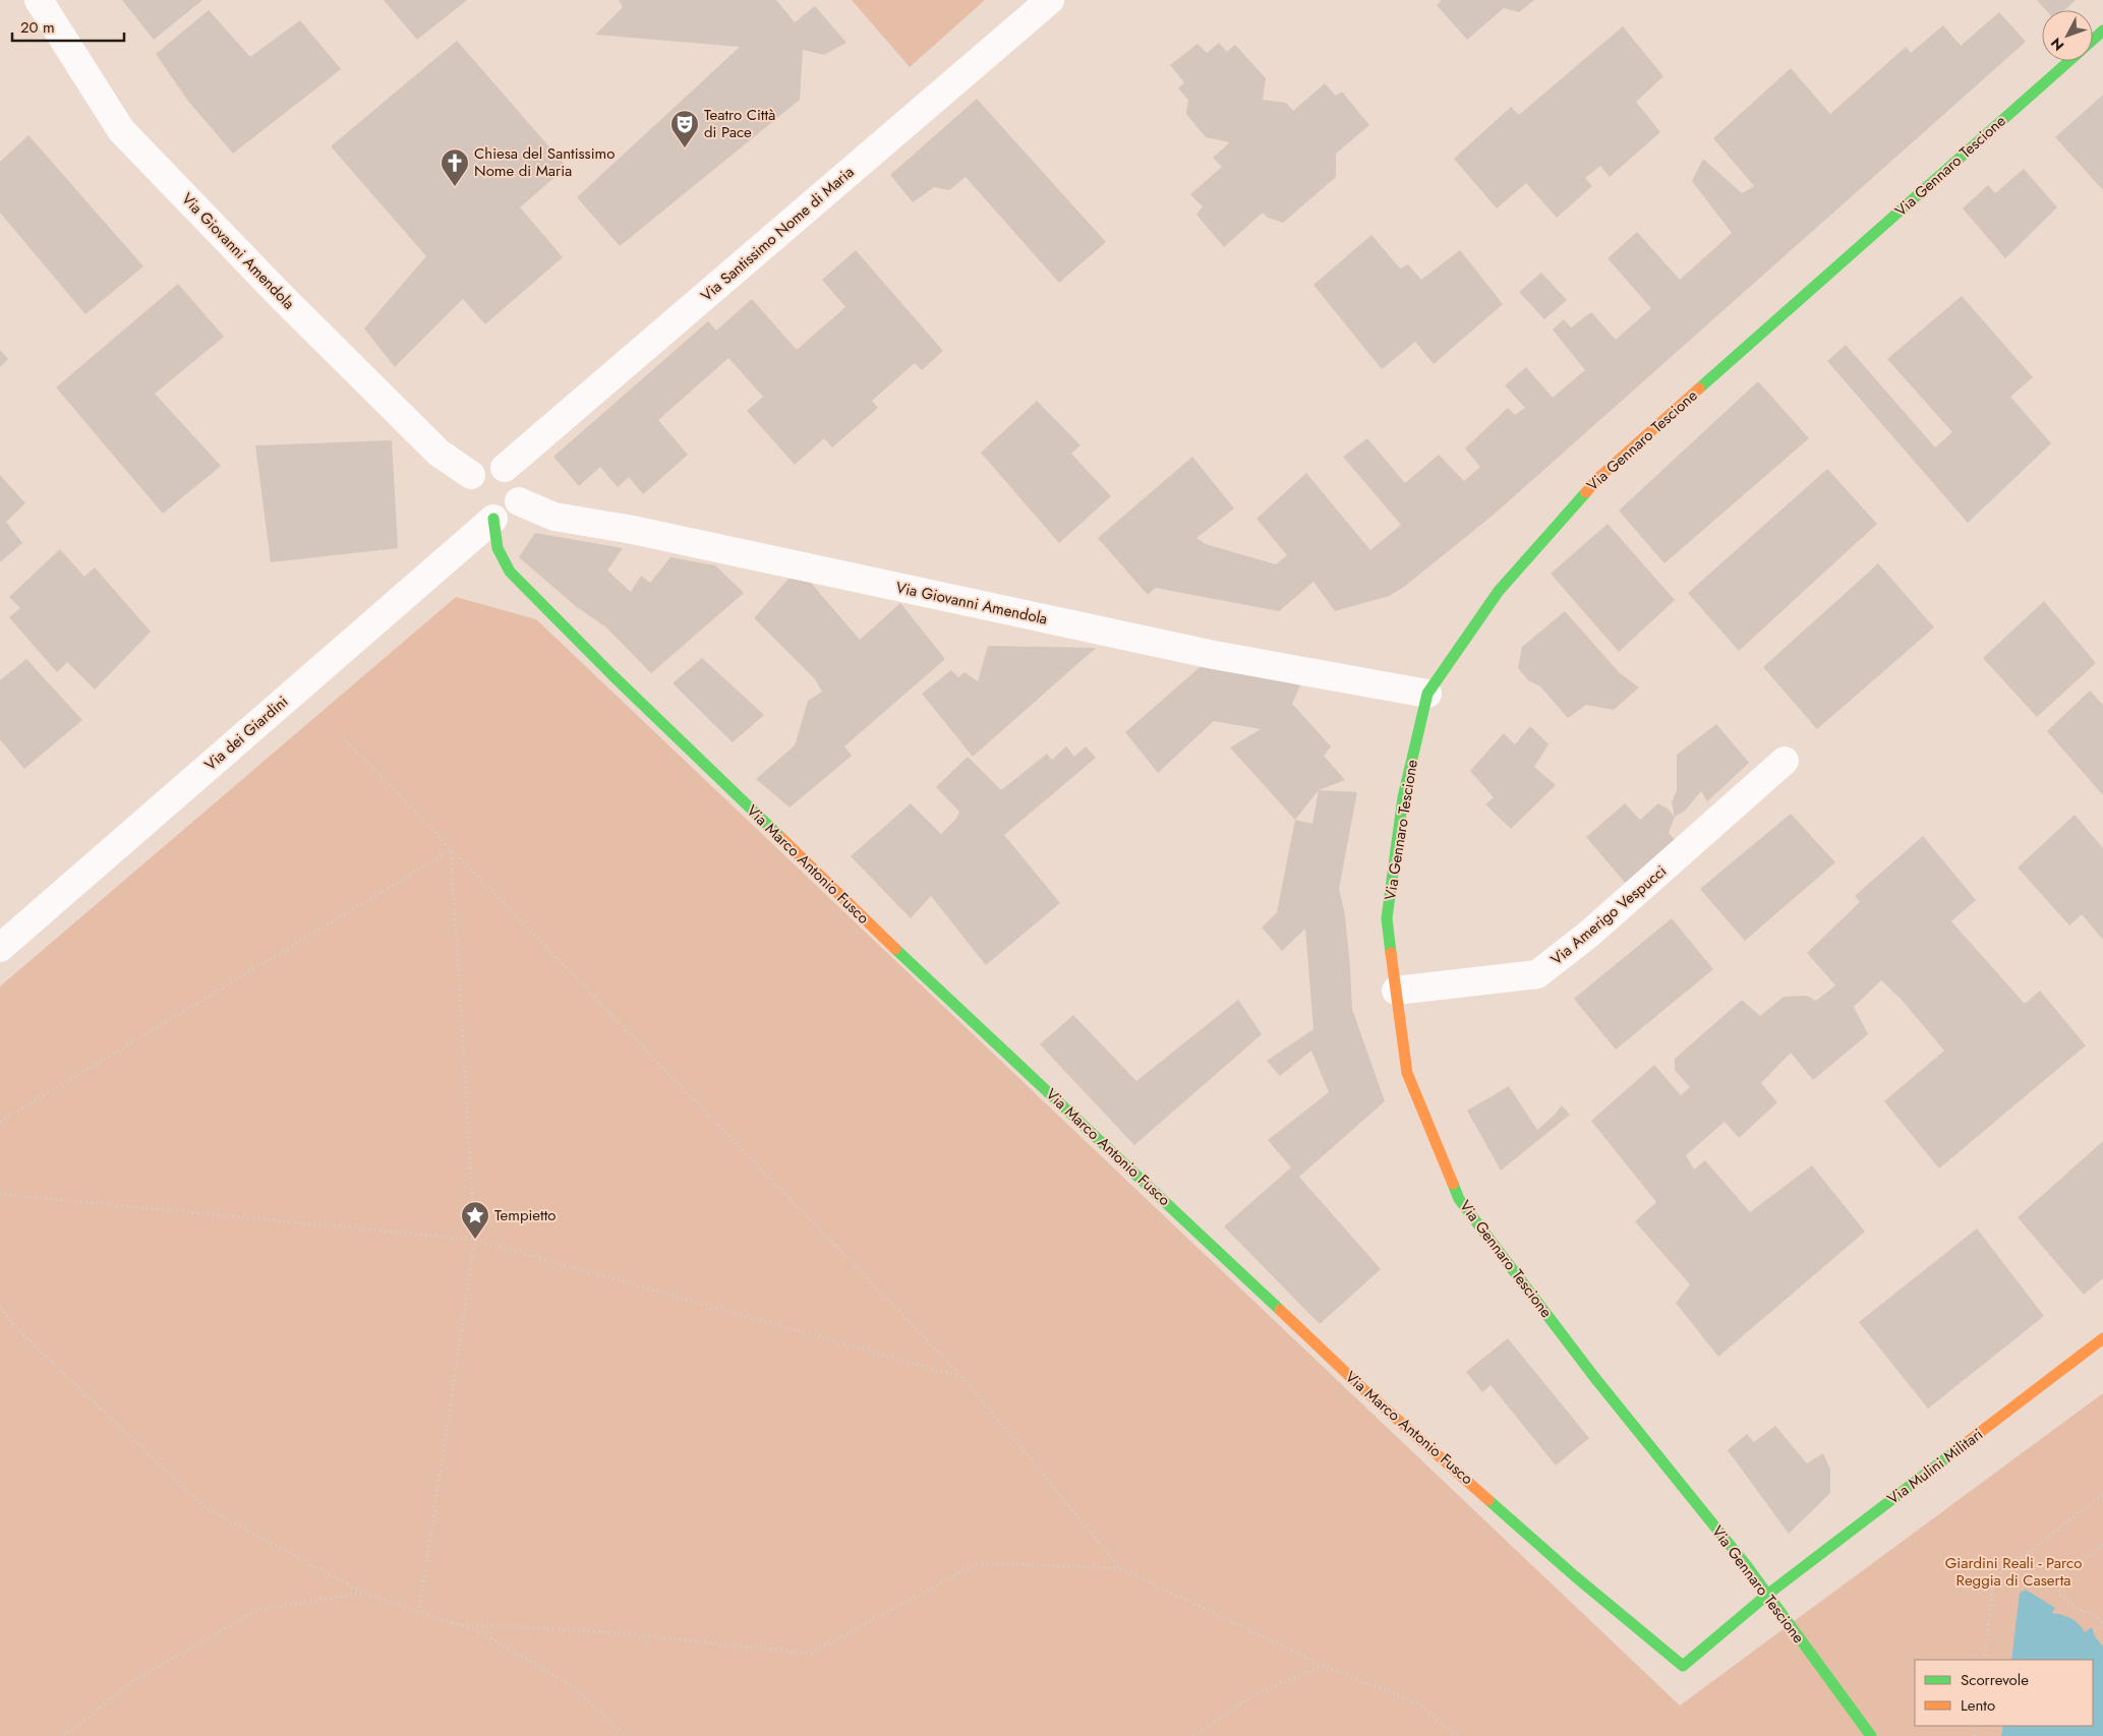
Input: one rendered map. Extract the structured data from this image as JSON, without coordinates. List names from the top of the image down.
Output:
{
  "streets": {
    "street": [
      "Via Gennaro Tescione",
      "Via Santissimo Nome di Maria",
      "Via Giovanni Amendola",
      "Via dei Giardini",
      "Via Marco Antonio Fusco",
      "Via Amerigo Vespucci",
      "Via Mulini Militari"
    ]
  },
  "crossings": [
    ["Via Gennaro Tescione", "Via Giovanni Amendola"],
    ["Via Gennaro Tescione", "Via Marco Antonio Fusco"],
    ["Via Gennaro Tescione", "Via Amerigo Vespucci"],
    ["Via Gennaro Tescione", "Via Mulini Militari"],
    ["Via Santissimo Nome di Maria", "Via Giovanni Amendola"],
    ["Via Santissimo Nome di Maria", "Via dei Giardini"],
    ["Via Santissimo Nome di Maria", "Via Marco Antonio Fusco"],
    ["Via Giovanni Amendola", "Via dei Giardini"],
    ["Via Giovanni Amendola", "Via Marco Antonio Fusco"],
    ["Via dei Giardini", "Via Marco Antonio Fusco"],
    ["Via Marco Antonio Fusco", "Via Mulini Militari"]
  ],
  "parks": ["Giardini Reali - Parco Reggia di Caserta"],
  "places": {
    "theatre": ["Teatro Città di Pace"],
    "church": ["Chiesa del Santissimo Nome di Maria"],
    "place": ["Tempietto"]
  },
  "legend": ["Scorrevole", "Lento"],
  "scale_bar": "20 m",
  "north": "bottom left"
}
